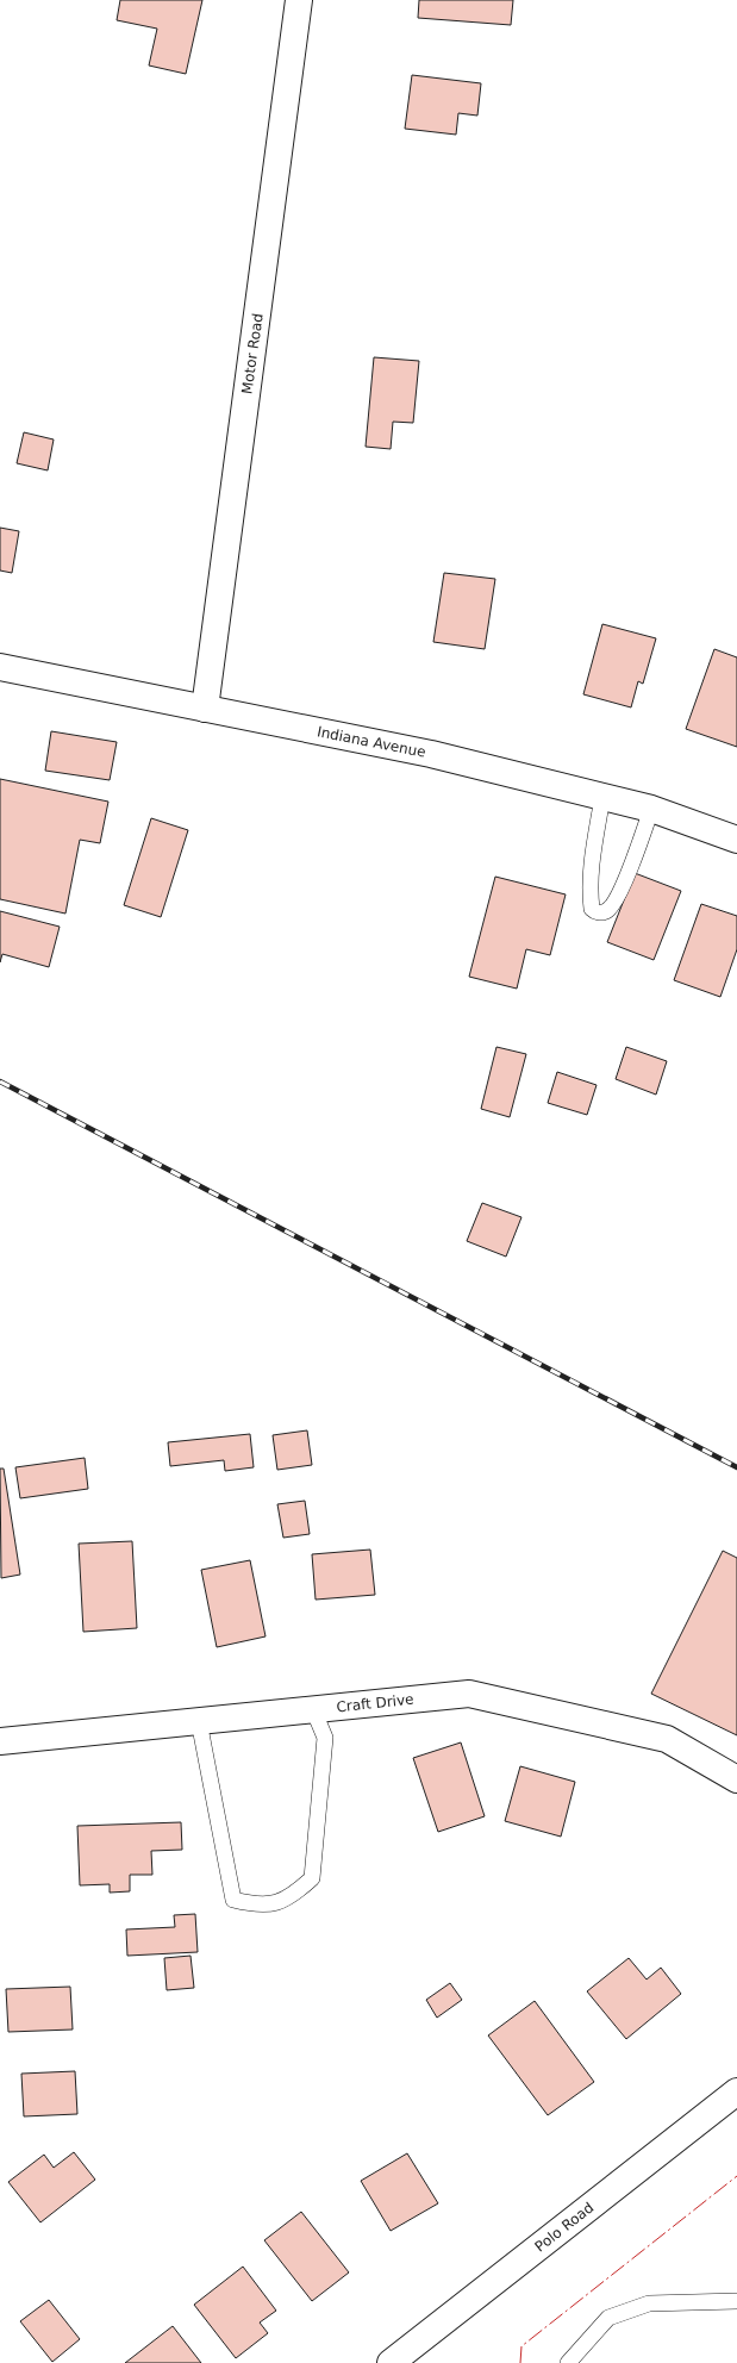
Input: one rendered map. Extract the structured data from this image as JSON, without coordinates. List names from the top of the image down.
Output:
{
  "streets": {
    "street": [
      "Motor Road",
      "Indiana Avenue",
      "Craft Drive",
      "Polo Road"
    ]
  },
  "crossings": [
    ["Motor Road", "Indiana Avenue"]
  ]
}
